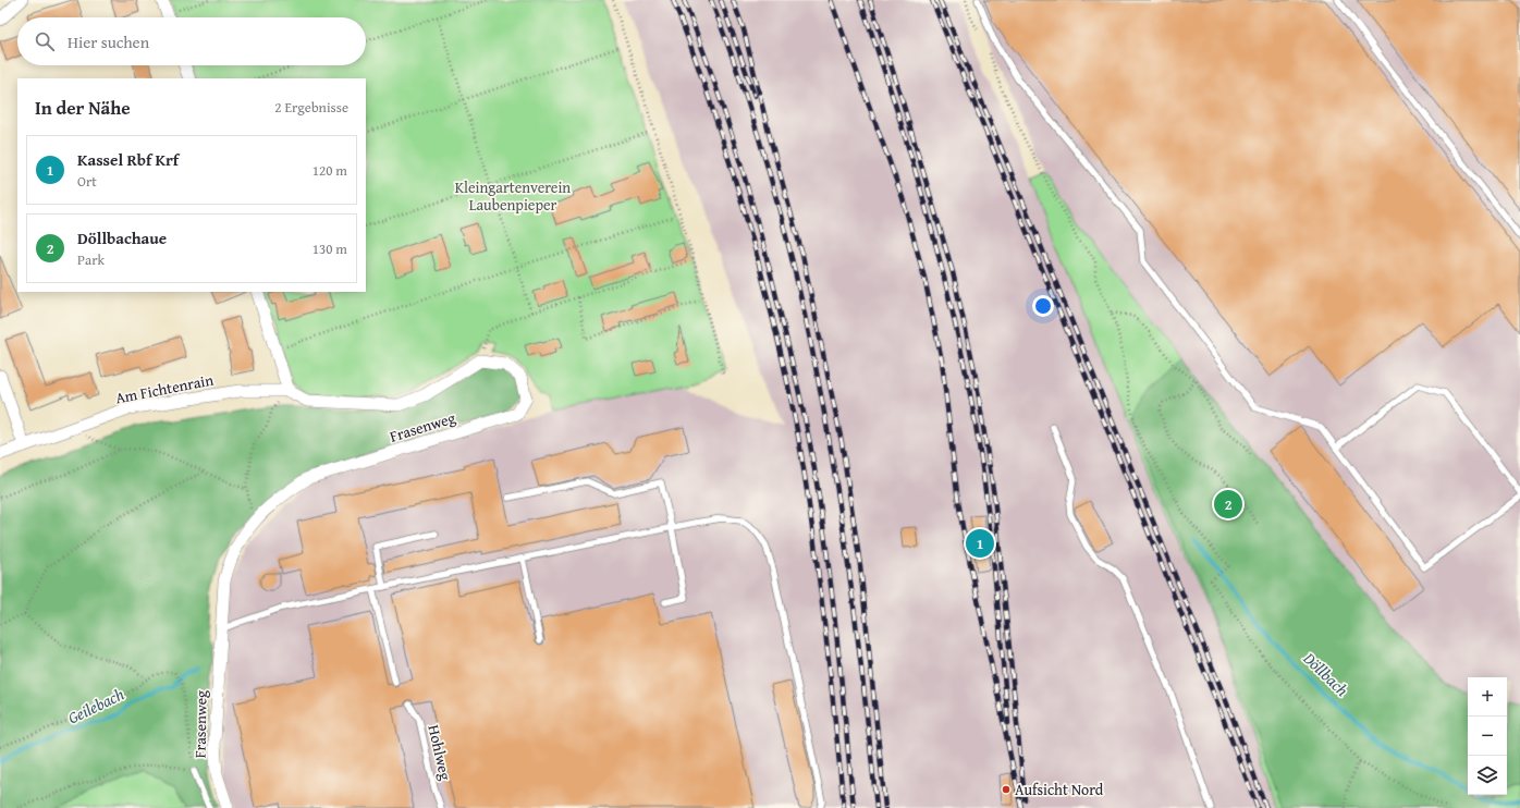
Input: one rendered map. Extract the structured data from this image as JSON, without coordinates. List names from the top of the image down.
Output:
{
  "streets": {
    "street": ["Am Fichtenrain", "Frasenweg"],
    "lane": ["Hohlweg"]
  },
  "crossings": [
    ["Am Fichtenrain", "Frasenweg"]
  ],
  "water": ["Döllbach", "Geilebach"],
  "parks": ["Kleingartenverein Laubenpieper"],
  "places": ["Aufsicht Nord"],
  "page": {
    "search": "Hier suchen",
    "heading": ["In der Nähe", "2 Ergebnisse"],
    "list": [
      {
        "mark": "1",
        "name": "Kassel Rbf Krf",
        "note": "Ort",
        "value": "120 m"
      },
      {
        "mark": "2",
        "name": "Döllbachaue",
        "note": "Park",
        "value": "130 m"
      }
    ],
    "pins": ["2", "1"],
    "map_buttons": ["+", "−"]
  }
}
